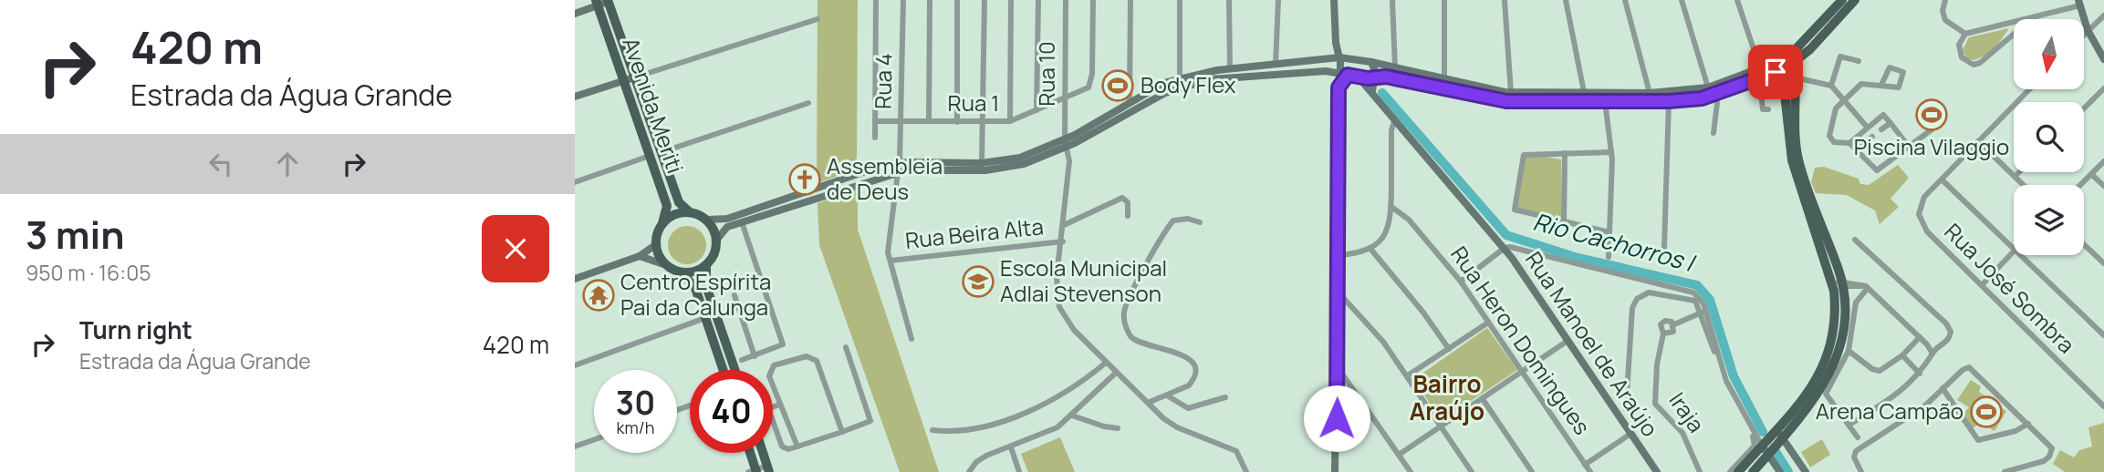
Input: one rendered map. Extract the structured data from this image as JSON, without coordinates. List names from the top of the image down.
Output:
{
  "streets": {
    "main road": ["Avenida Meriti", "Rua Manoel de Araújo"],
    "street": [
      "Rua 10",
      "Rua 4",
      "Rua 1",
      "Rua Beira Alta",
      "Rua José Sombra",
      "Rua Heron Domingues",
      "Iraja"
    ]
  },
  "crossings": [
    ["Rua 10", "Rua 1"],
    ["Rua 10", "Rua Beira Alta"],
    ["Rua 4", "Rua 1"]
  ],
  "districts": ["Bairro Araújo"],
  "water": ["Rio Cachorros I"],
  "places": {
    "sports": ["Body Flex", "Piscina Vilaggio", "Arena Campão"],
    "church": ["Assembleia de Deus"],
    "school or university": ["Escola Municipal Adlai Stevenson"],
    "temple": ["Centro Espírita Pai da Calunga"]
  },
  "north": "bottom",
  "page": {
    "turn": ["420 m", "Estrada da Água Grande"],
    "heading": ["3 min", "950 m · 16:05"],
    "list": [
      {
        "name": "Turn right",
        "note": "Estrada da Água Grande",
        "value": "420 m"
      }
    ],
    "speed": "30 km/h",
    "limit": "40"
  }
}
